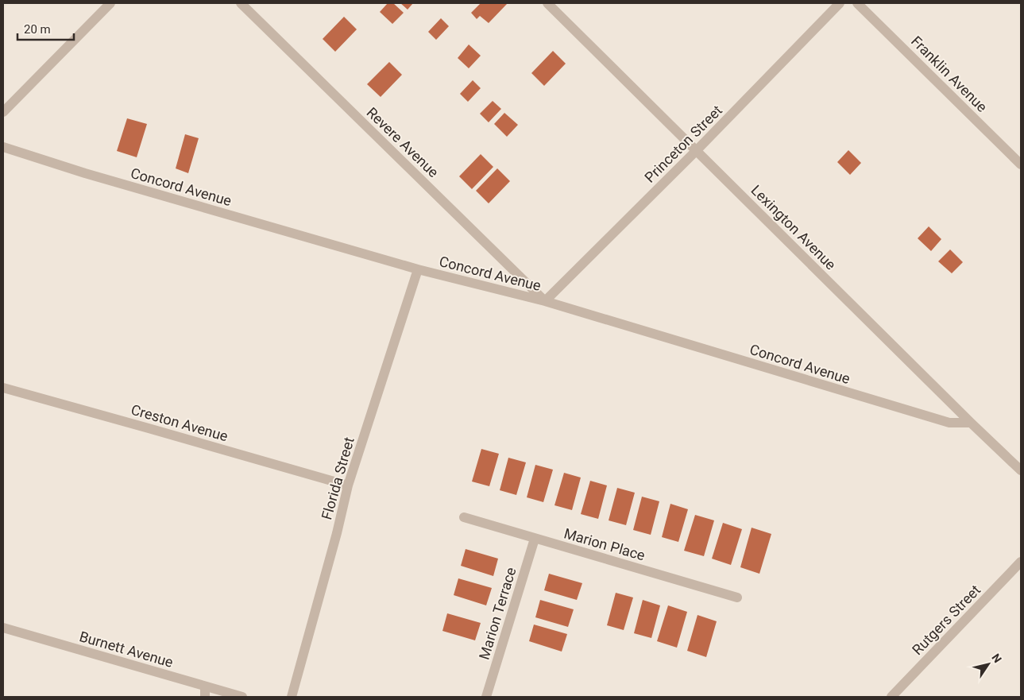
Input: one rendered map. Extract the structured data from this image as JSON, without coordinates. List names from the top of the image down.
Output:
{
  "streets": {
    "street": [
      "Franklin Avenue",
      "Revere Avenue",
      "Princeton Street",
      "Concord Avenue",
      "Lexington Avenue",
      "Creston Avenue",
      "Florida Street",
      "Marion Place",
      "Marion Terrace",
      "Rutgers Street",
      "Burnett Avenue"
    ]
  },
  "crossings": [
    ["Revere Avenue", "Princeton Street"],
    ["Revere Avenue", "Concord Avenue"],
    ["Princeton Street", "Concord Avenue"],
    ["Princeton Street", "Lexington Avenue"],
    ["Concord Avenue", "Lexington Avenue"],
    ["Concord Avenue", "Florida Street"],
    ["Creston Avenue", "Florida Street"],
    ["Marion Place", "Marion Terrace"]
  ],
  "scale_bar": "20 m",
  "north": "top right"
}
